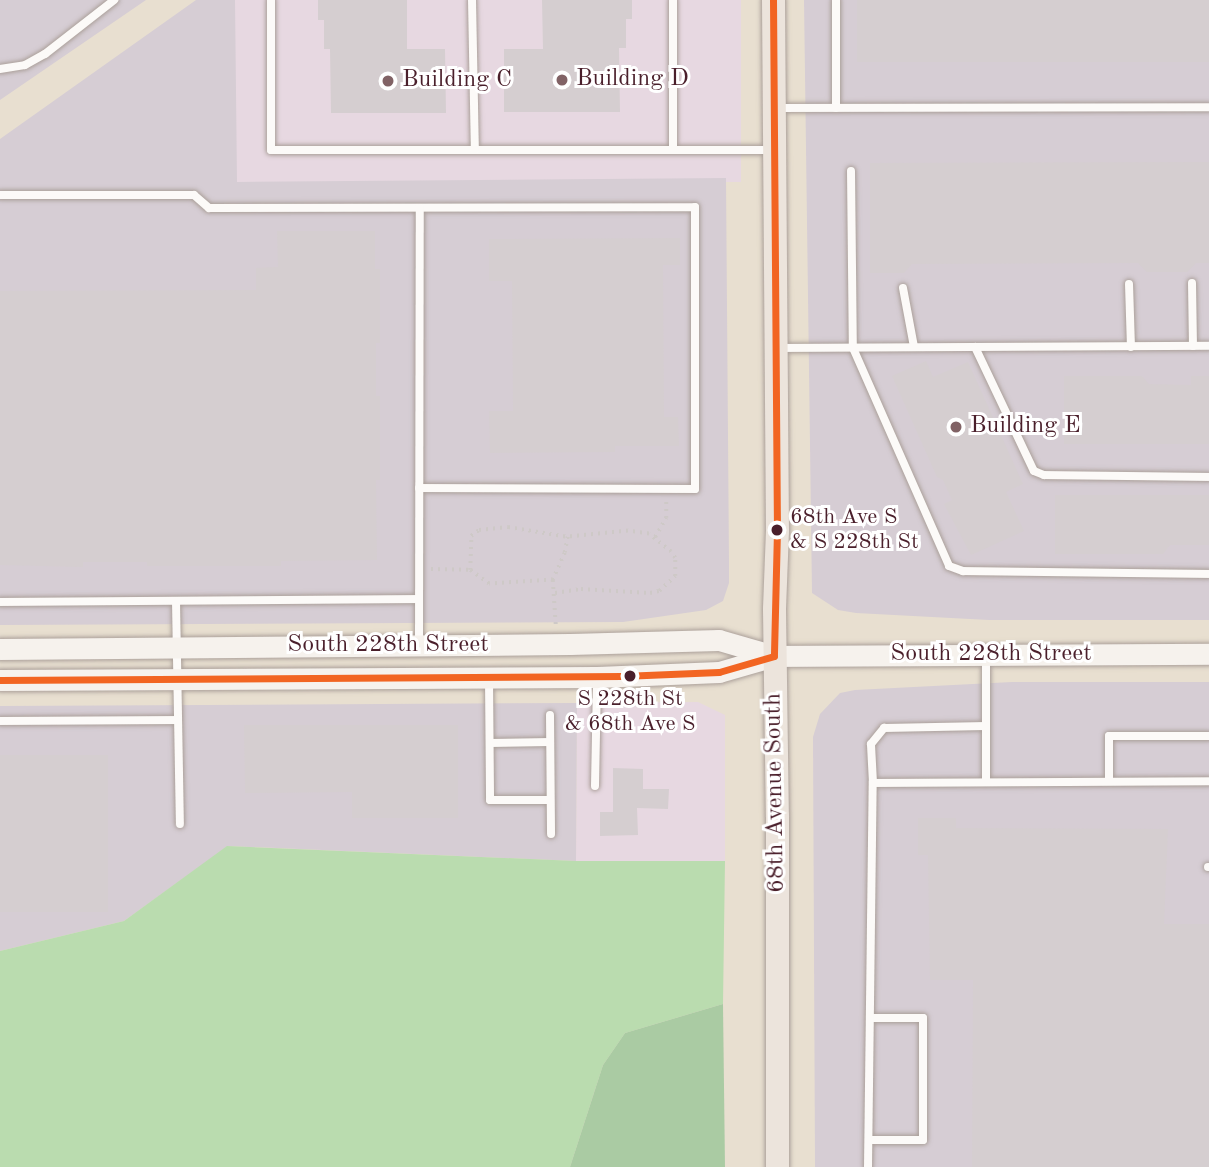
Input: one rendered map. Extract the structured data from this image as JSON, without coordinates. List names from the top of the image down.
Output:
{
  "streets": {
    "main road": ["South 228th Street", "68th Avenue South"]
  },
  "crossings": [
    ["South 228th Street", "68th Avenue South"]
  ],
  "places": [
    "Building D",
    "Building C",
    "Building E",
    "68th Ave S & S 228th St",
    "S 228th St & 68th Ave S"
  ]
}
